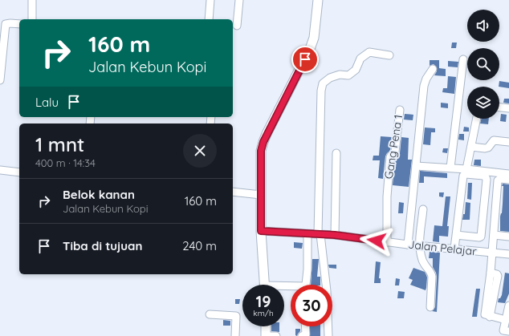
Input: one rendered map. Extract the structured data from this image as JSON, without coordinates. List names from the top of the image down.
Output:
{
  "streets": {
    "street": ["Gang Pena 1", "Jalan Pelajar"]
  },
  "crossings": [
    ["Gang Pena 1", "Jalan Pelajar"]
  ],
  "page": {
    "turn": ["160 m", "Jalan Kebun Kopi"],
    "then": "Lalu",
    "heading": ["1 mnt", "400 m · 14:34"],
    "list": [
      {
        "name": "Belok kanan",
        "note": "Jalan Kebun Kopi",
        "value": "160 m"
      },
      {
        "name": "Tiba di tujuan",
        "value": "240 m"
      }
    ],
    "speed": "19 km/h",
    "limit": "30"
  }
}
